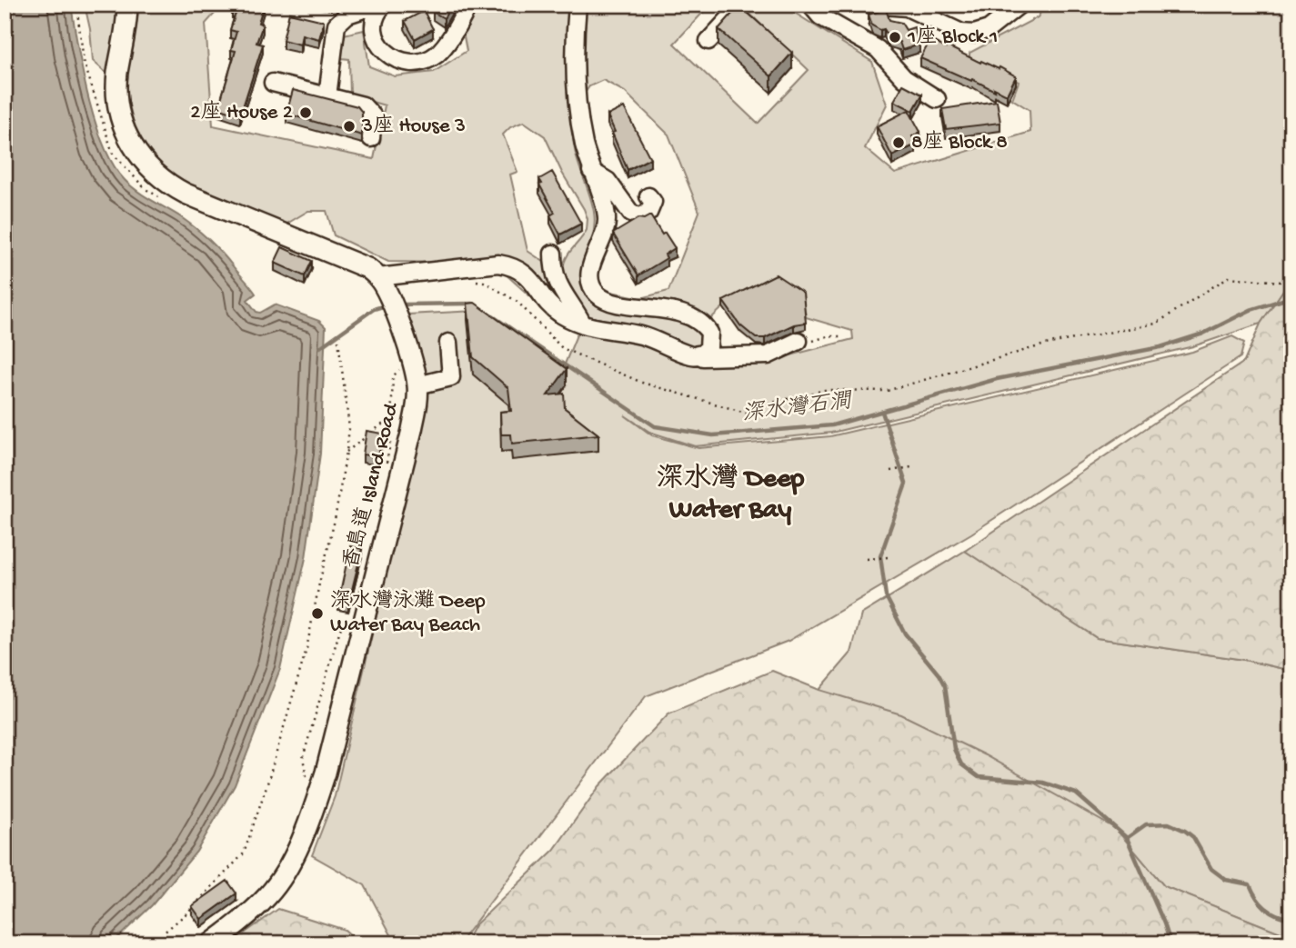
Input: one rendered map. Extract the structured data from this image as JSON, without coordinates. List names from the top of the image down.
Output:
{
  "streets": {
    "main road": ["香島道 Island Road"]
  },
  "districts": ["深水灣 Deep Water Bay"],
  "water": ["深水灣石澗"],
  "places": [
    "1座 Block 1",
    "2座 House 2",
    "3座 House 3",
    "8座 Block 8",
    "深水灣泳灘 Deep Water Bay Beach"
  ]
}
